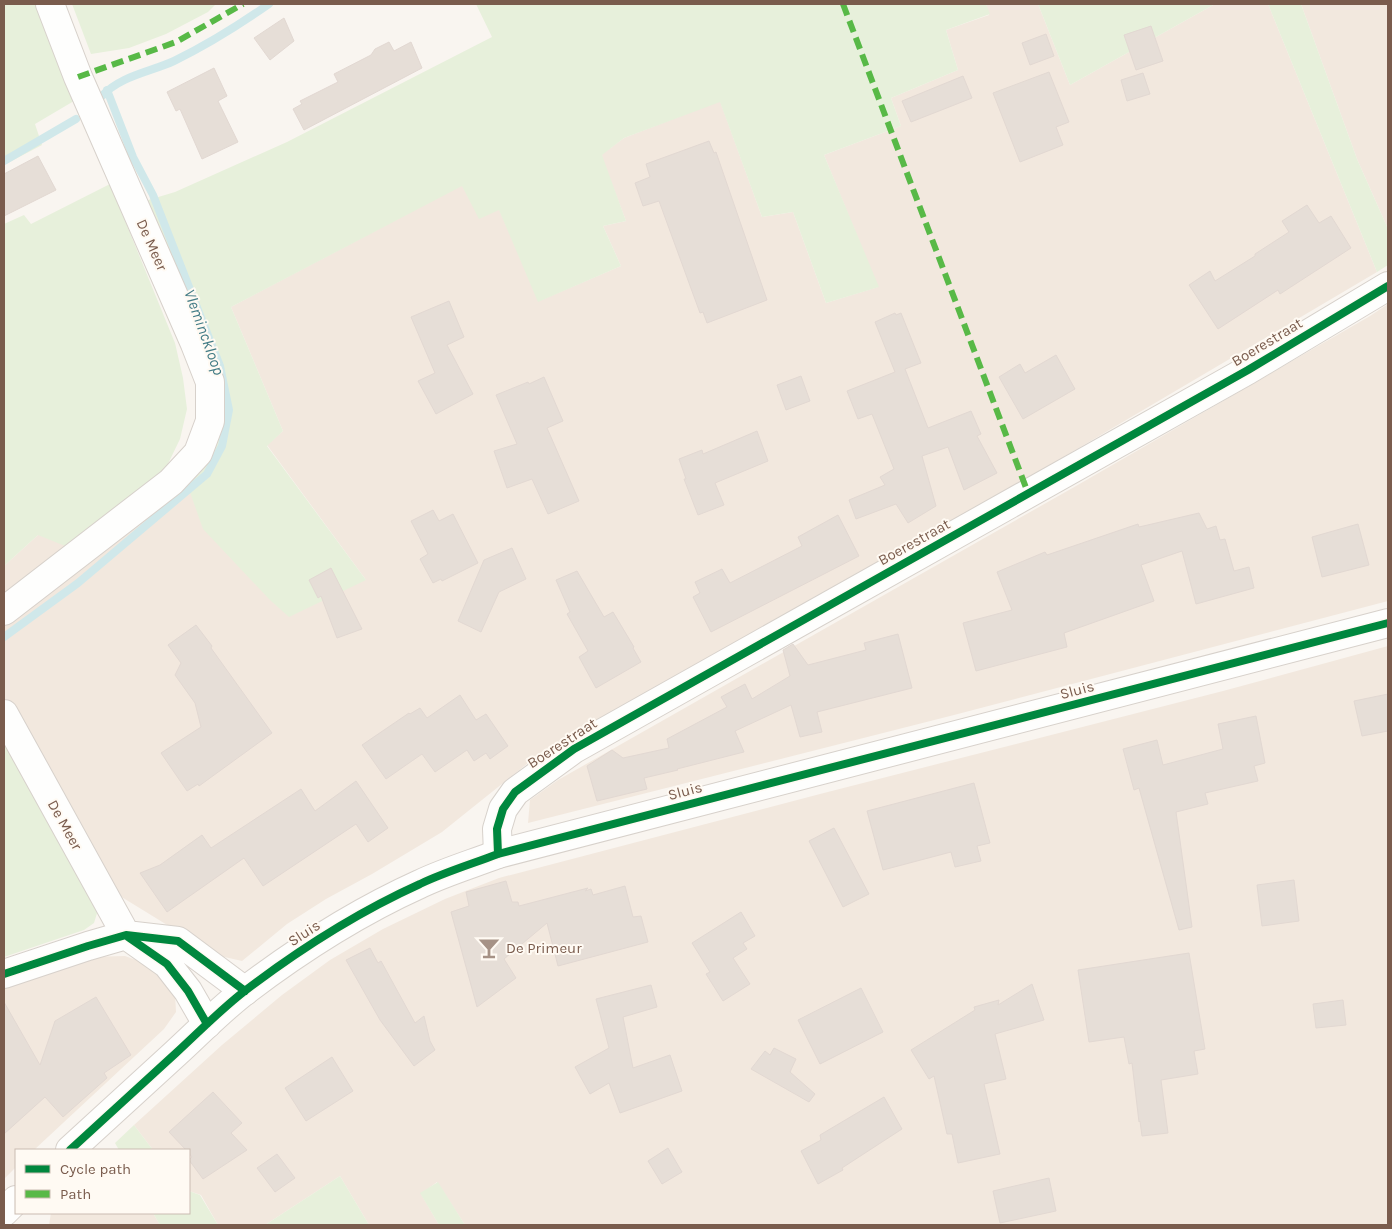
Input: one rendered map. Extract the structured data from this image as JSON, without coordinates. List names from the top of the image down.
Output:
{
  "streets": {
    "street": ["De Meer", "Boerestraat", "Sluis"]
  },
  "crossings": [
    ["Boerestraat", "Sluis"]
  ],
  "water": ["Vleminckloop"],
  "places": {
    "bar": ["De Primeur"]
  },
  "legend": ["Cycle path", "Path"]
}
